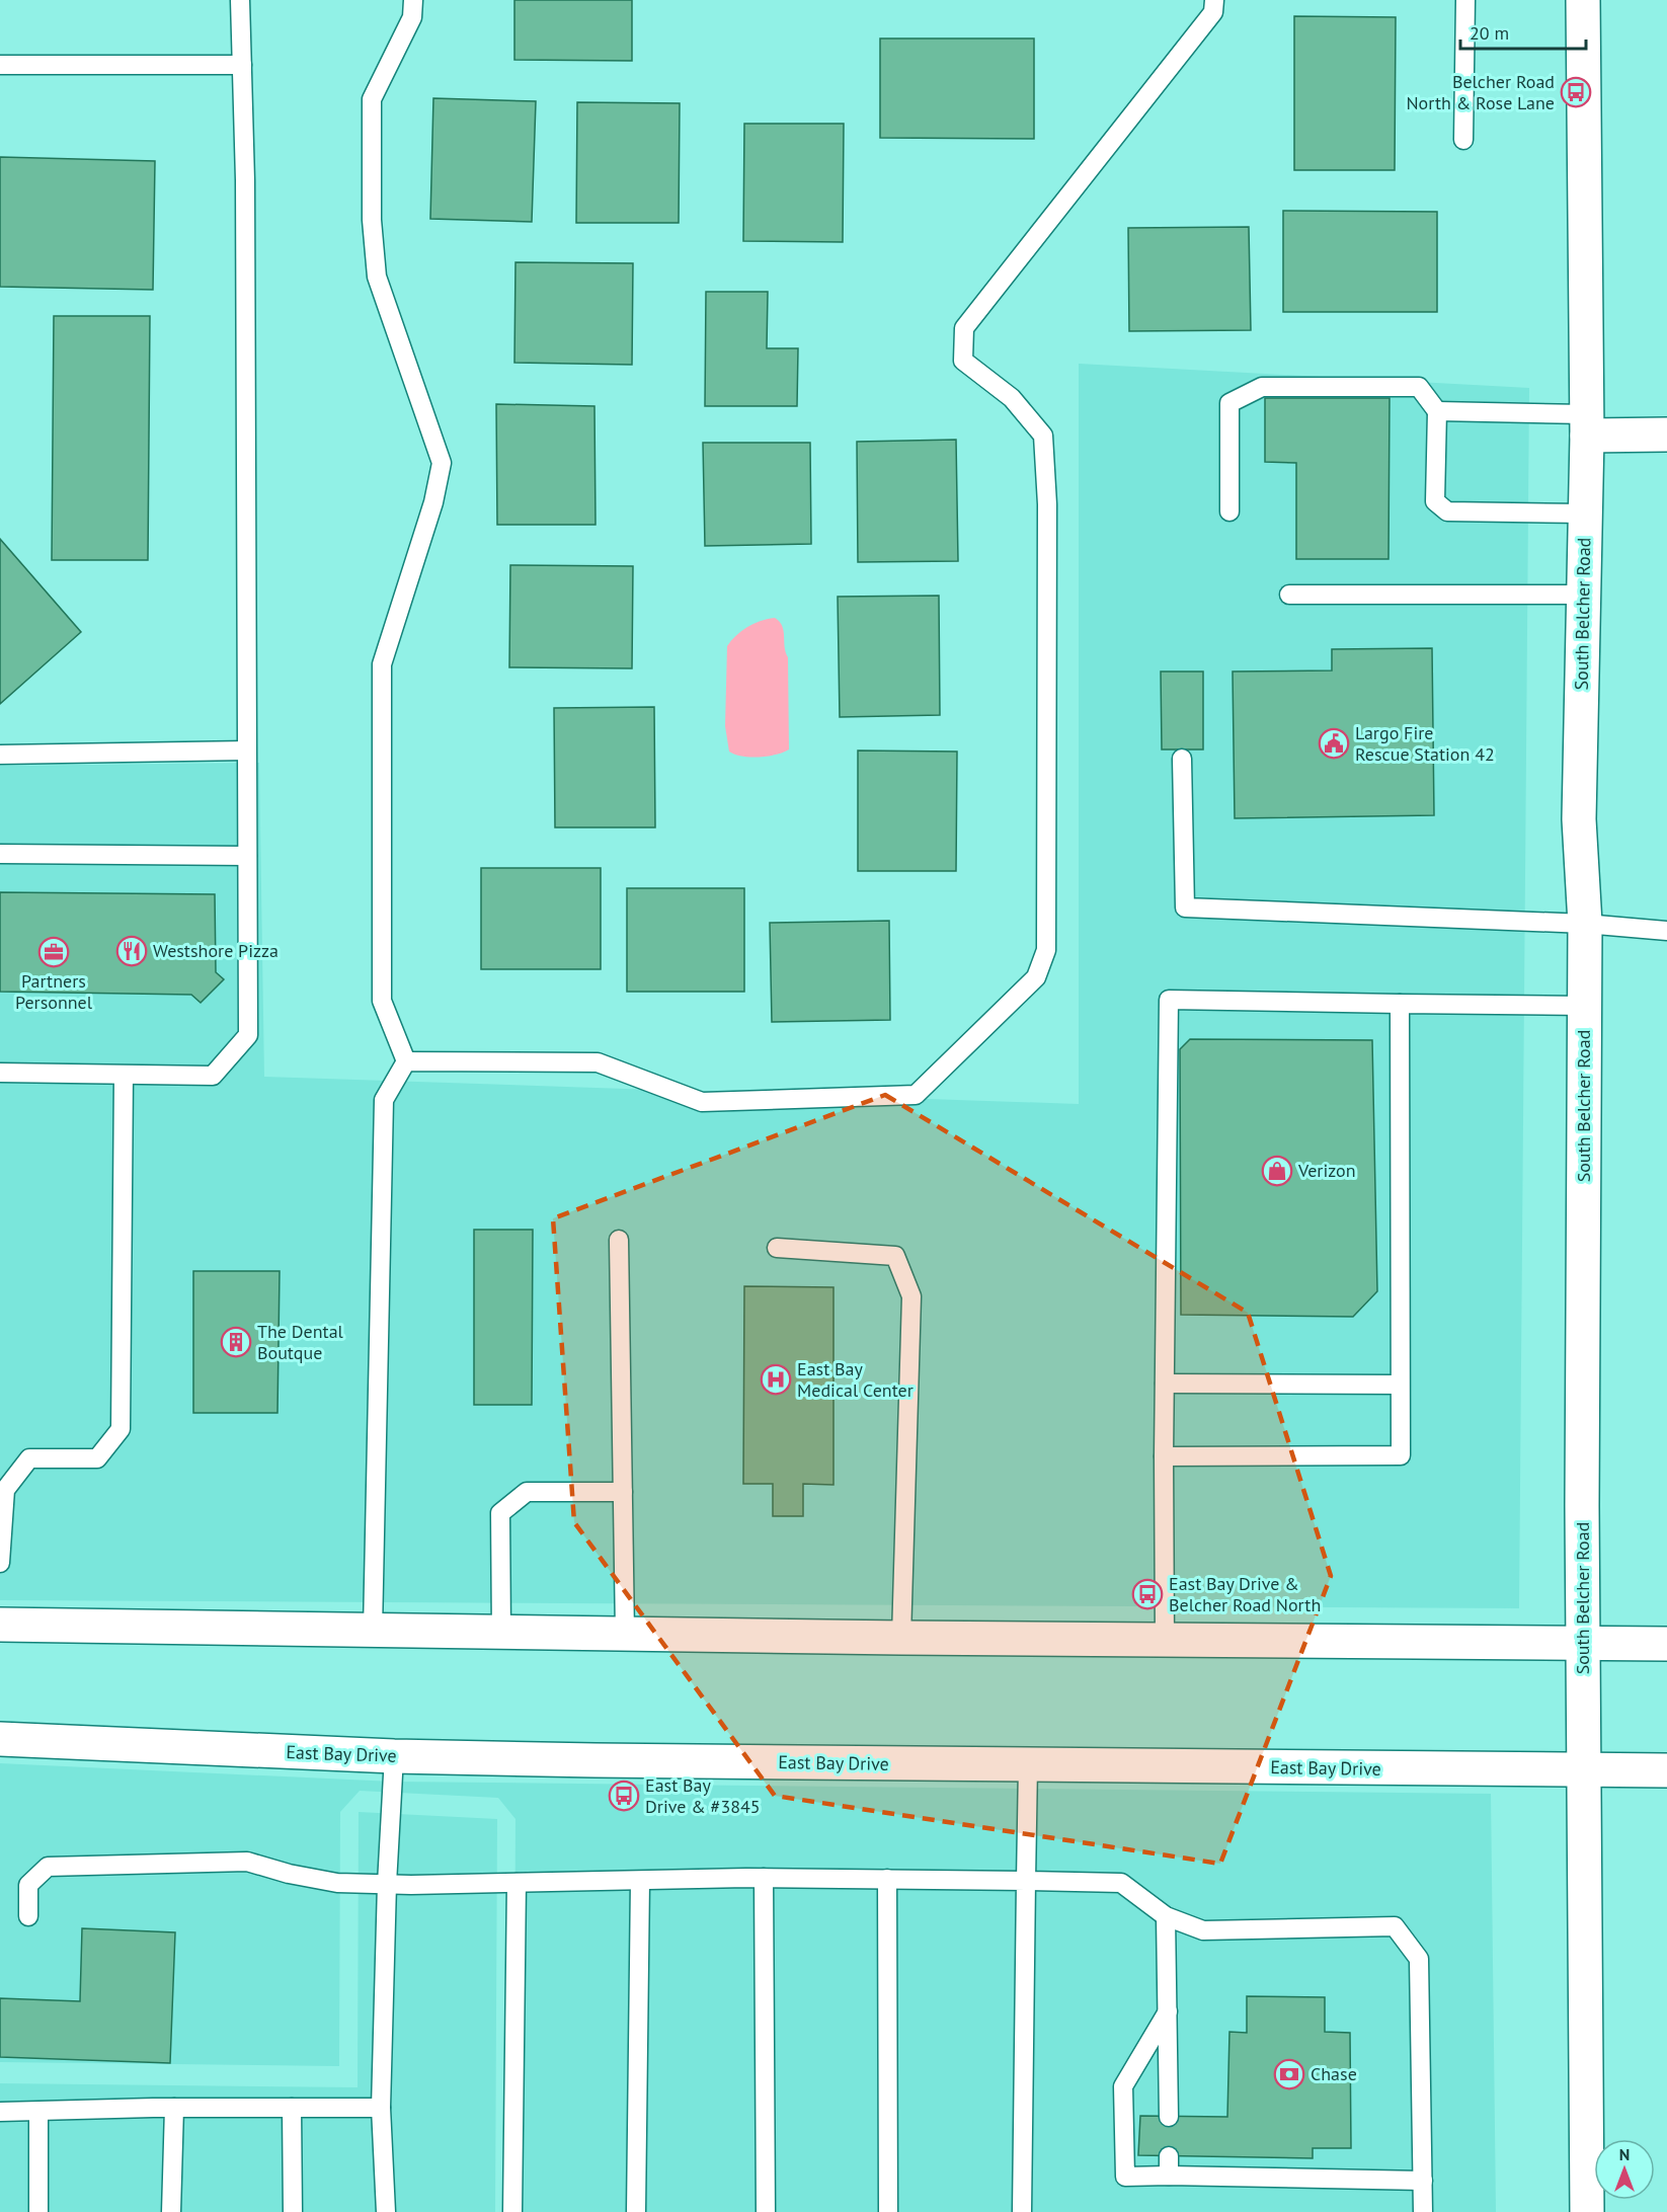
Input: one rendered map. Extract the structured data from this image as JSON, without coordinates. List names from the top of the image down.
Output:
{
  "streets": {
    "main road": ["South Belcher Road", "East Bay Drive"]
  },
  "crossings": [
    ["South Belcher Road", "East Bay Drive"]
  ],
  "places": {
    "bus stop": ["Belcher Road North & Rose Lane", "East Bay Drive & Belcher Road North", "East Bay Drive & #3845"],
    "public building": ["Largo Fire Rescue Station 42"],
    "restaurant": ["Westshore Pizza"],
    "office": ["Partners Personnel"],
    "shop": ["Verizon"],
    "building": ["The Dental Boutque"],
    "hospital": ["East Bay Medical Center"],
    "bank": ["Chase"]
  },
  "scale_bar": "20 m",
  "north": "top"
}
